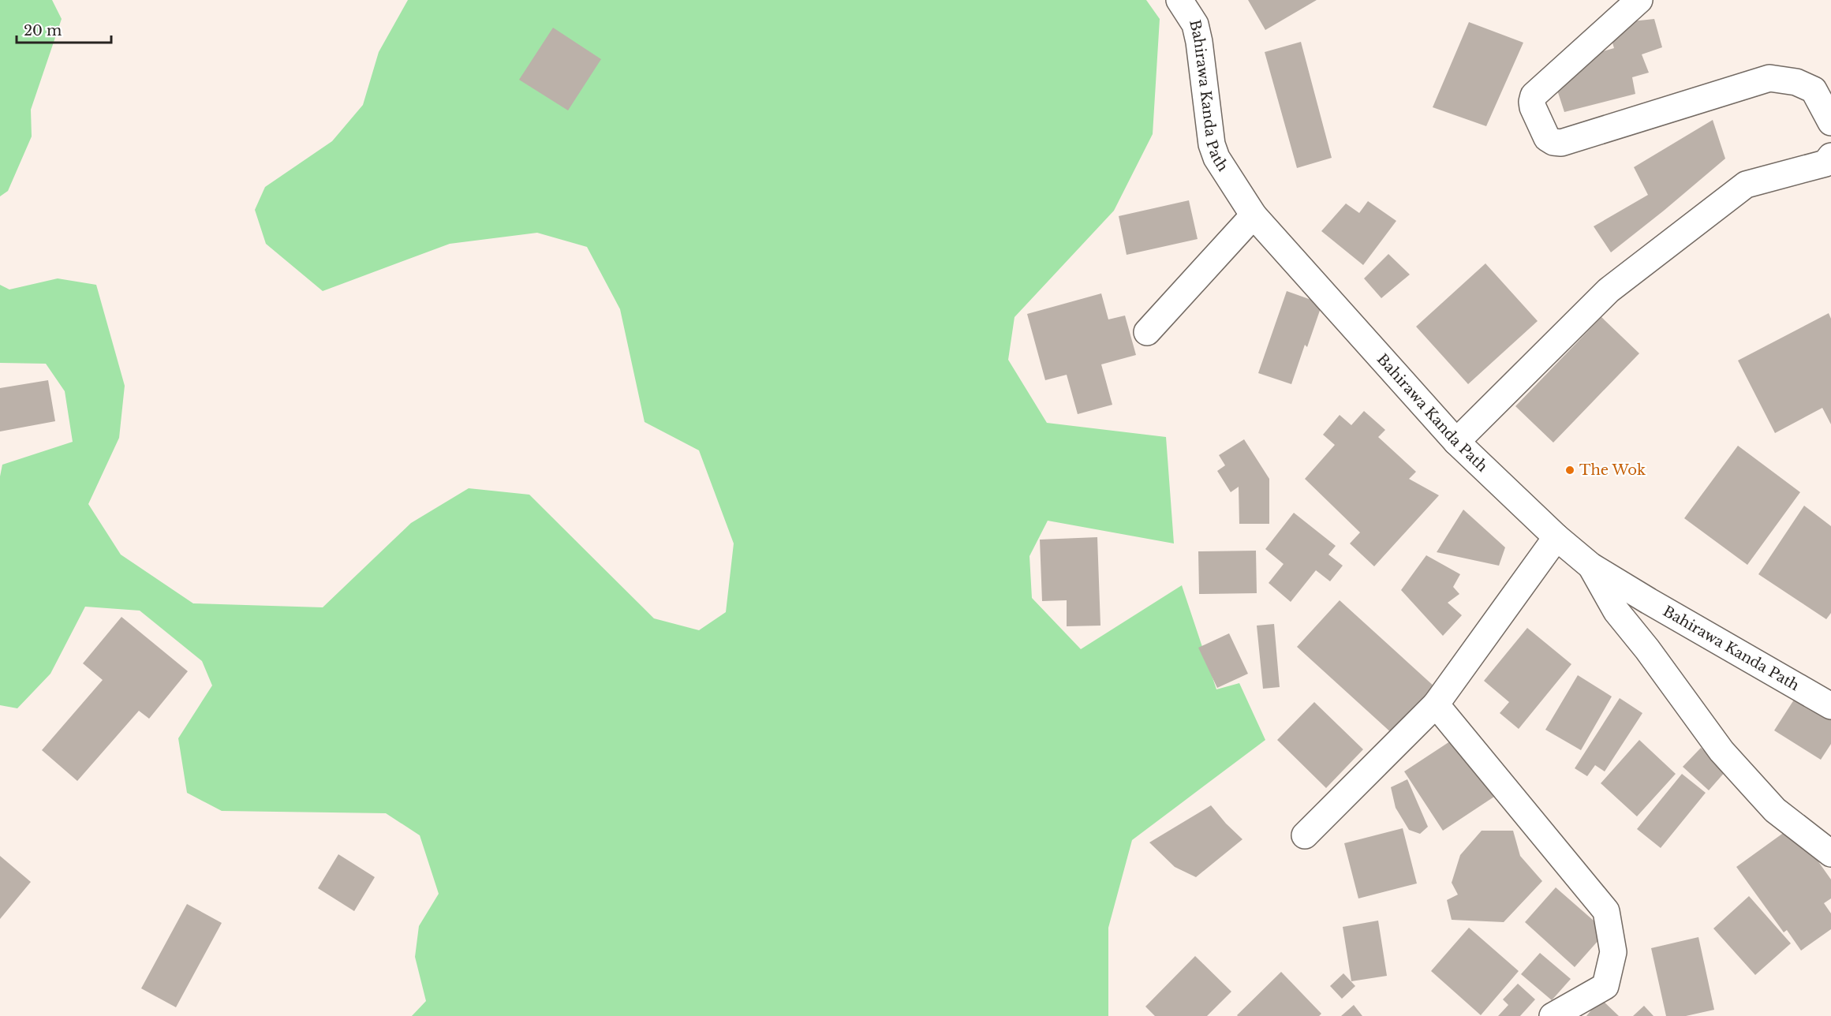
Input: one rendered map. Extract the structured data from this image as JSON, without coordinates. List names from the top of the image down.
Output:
{
  "streets": {
    "street": ["Bahirawa Kanda Path"]
  },
  "places": ["The Wok"],
  "scale_bar": "20 m"
}
